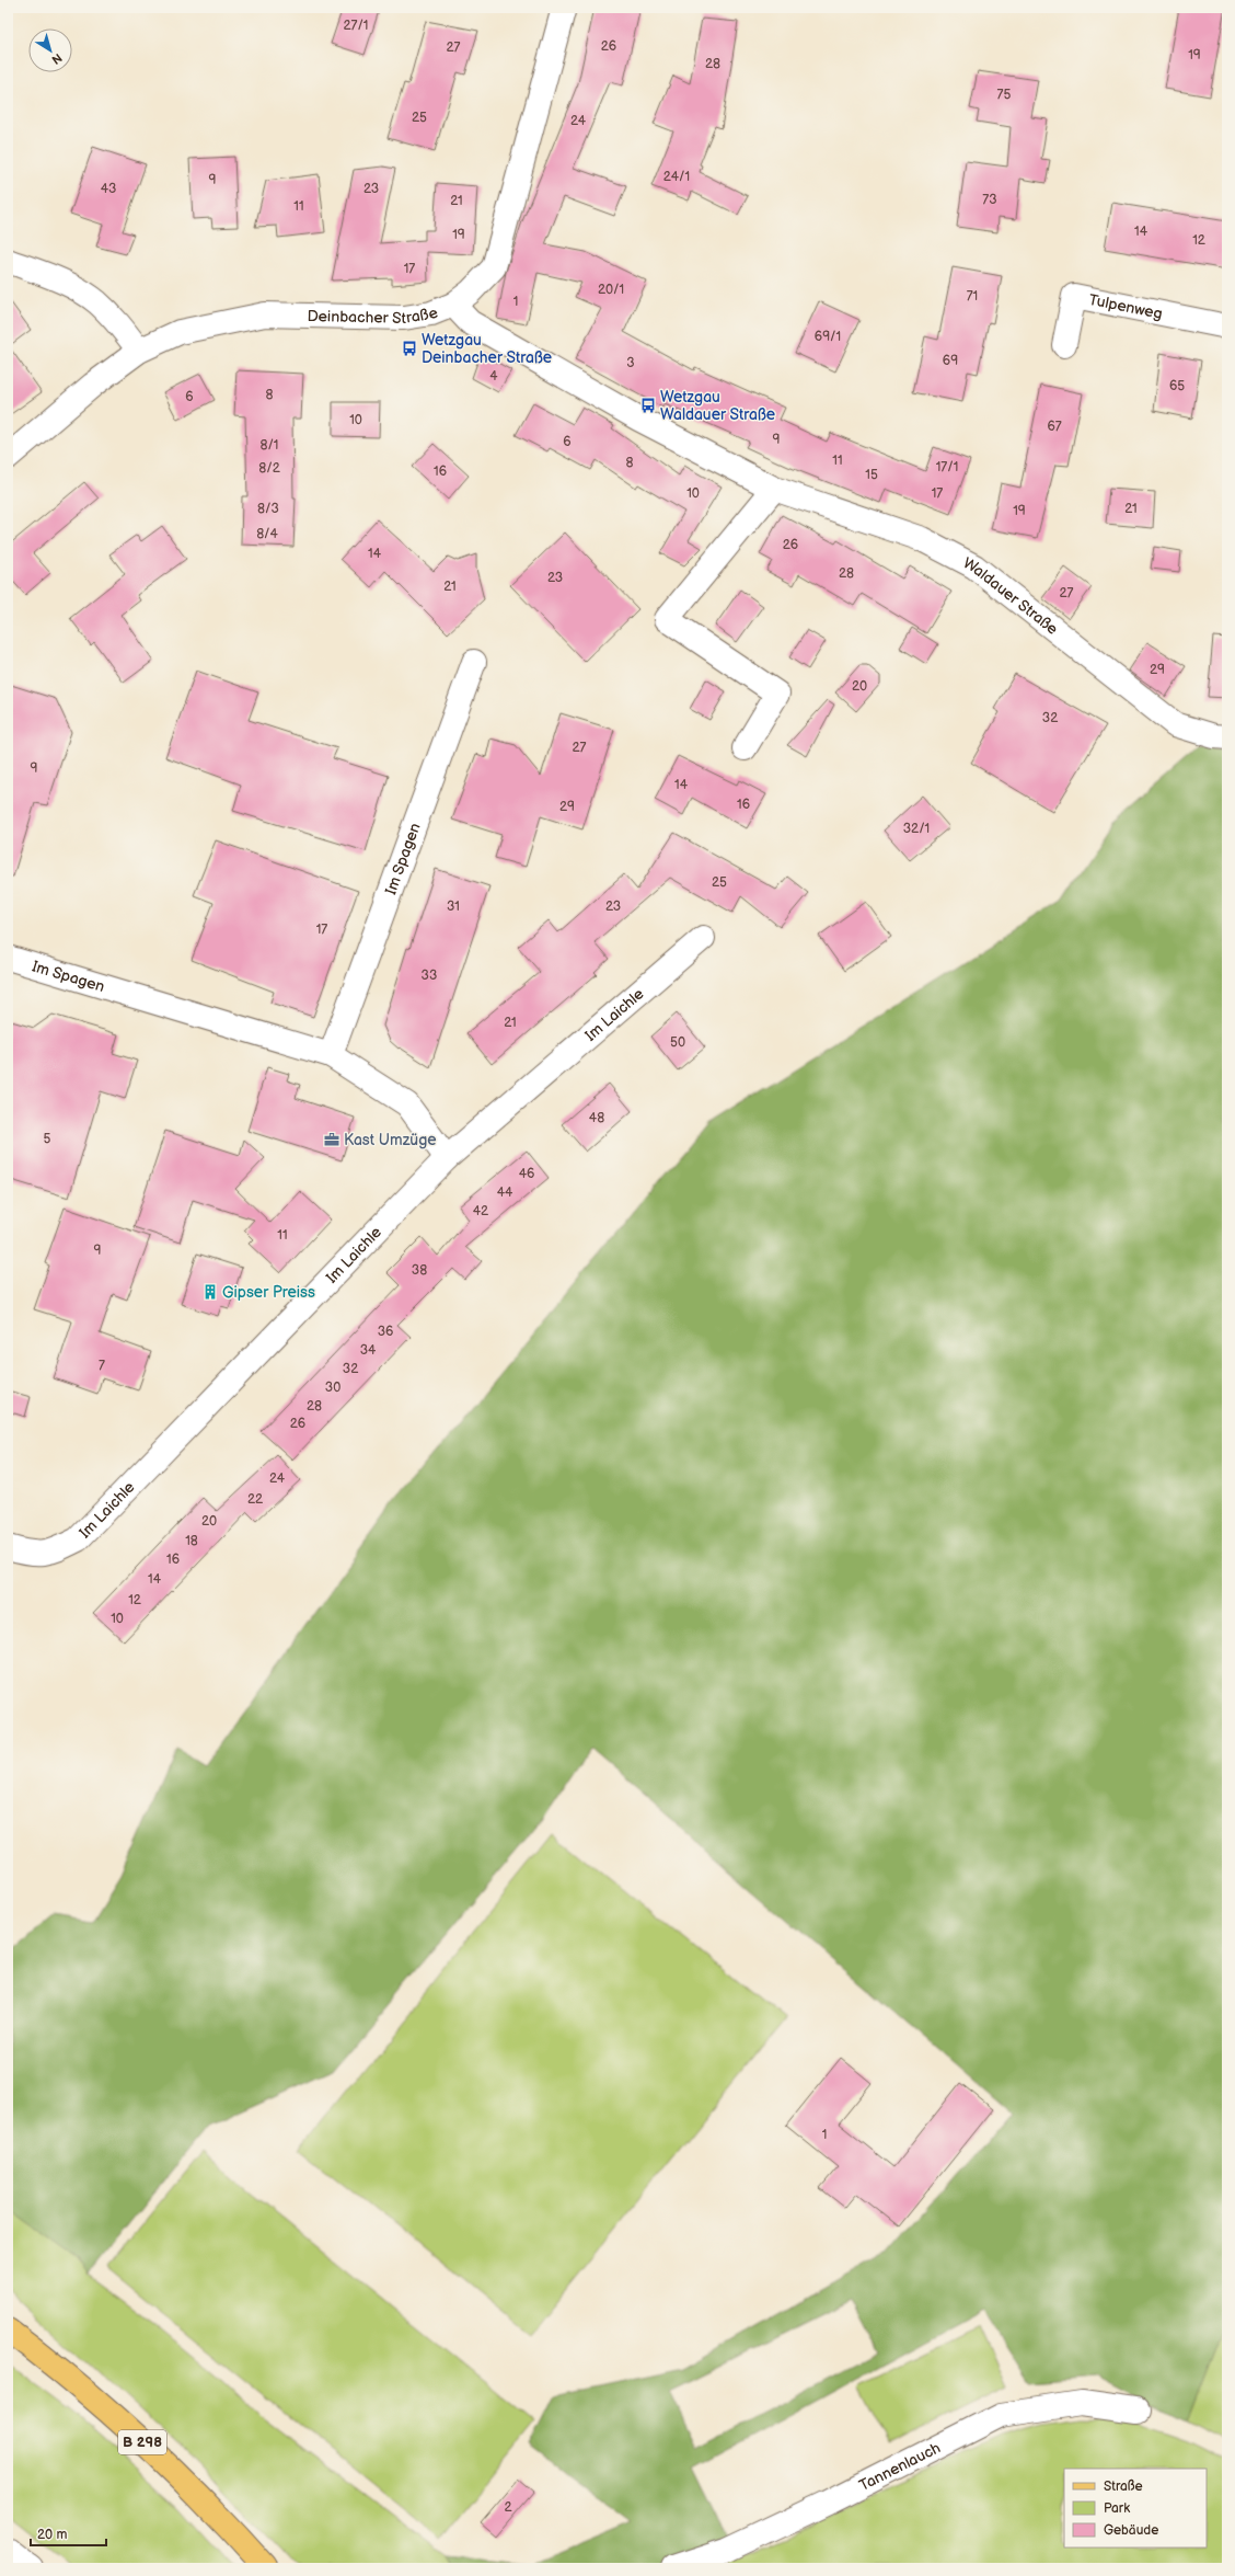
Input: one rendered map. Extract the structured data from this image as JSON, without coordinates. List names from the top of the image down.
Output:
{
  "streets": {
    "main road": ["B 298"],
    "street": [
      "Tulpenweg",
      "Deinbacher Straße",
      "Waldauer Straße",
      "Im Spagen",
      "Im Laichle",
      "Tannenlauch"
    ]
  },
  "crossings": [
    ["Deinbacher Straße", "Waldauer Straße"],
    ["Im Spagen", "Im Laichle"]
  ],
  "places": {
    "bus stop": ["Wetzgau Deinbacher Straße", "Wetzgau Waldauer Straße"],
    "office": ["Kast Umzüge"],
    "building": ["Gipser Preiss"]
  },
  "house_numbers": [
    "27/1",
    "26",
    "27",
    "19",
    "28",
    "75",
    "25",
    "24",
    "24/1",
    "9",
    "43",
    "23",
    "73",
    "21",
    "11",
    "14",
    "19",
    "12",
    "17",
    "20/1",
    "71",
    "1",
    "69/1",
    "69",
    "3",
    "4",
    "65",
    "8",
    "6",
    "10",
    "67",
    "9",
    "6",
    "8/1",
    "11",
    "8",
    "17/1",
    "8/2",
    "16",
    "15",
    "10",
    "17",
    "8/3",
    "21",
    "19",
    "8/4",
    "26",
    "14",
    "28",
    "23",
    "21",
    "27",
    "29",
    "20",
    "32",
    "27",
    "9",
    "14",
    "16",
    "29",
    "32/1",
    "25",
    "31",
    "23",
    "17",
    "33",
    "21",
    "50",
    "48",
    "5",
    "46",
    "44",
    "42",
    "11",
    "9",
    "38",
    "36",
    "34",
    "7",
    "32",
    "30",
    "28",
    "26",
    "24",
    "22",
    "20",
    "18",
    "16",
    "14",
    "12",
    "10",
    "1",
    "2"
  ],
  "legend": ["Straße", "Park", "Gebäude"],
  "scale_bar": "20 m",
  "north": "bottom right"
}
